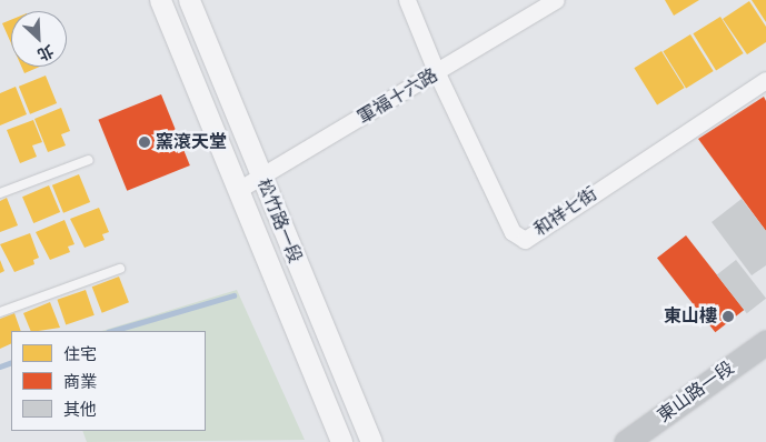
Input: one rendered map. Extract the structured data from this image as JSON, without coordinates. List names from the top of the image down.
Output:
{
  "streets": {
    "main road": ["東山路一段"],
    "street": ["軍福十六路", "和祥七街", "松竹路一段"]
  },
  "crossings": [
    ["軍福十六路", "和祥七街"],
    ["軍福十六路", "松竹路一段"]
  ],
  "places": ["窯滾天堂", "東山樓"],
  "legend": ["住宅", "商業", "其他"],
  "north": "bottom right"
}
